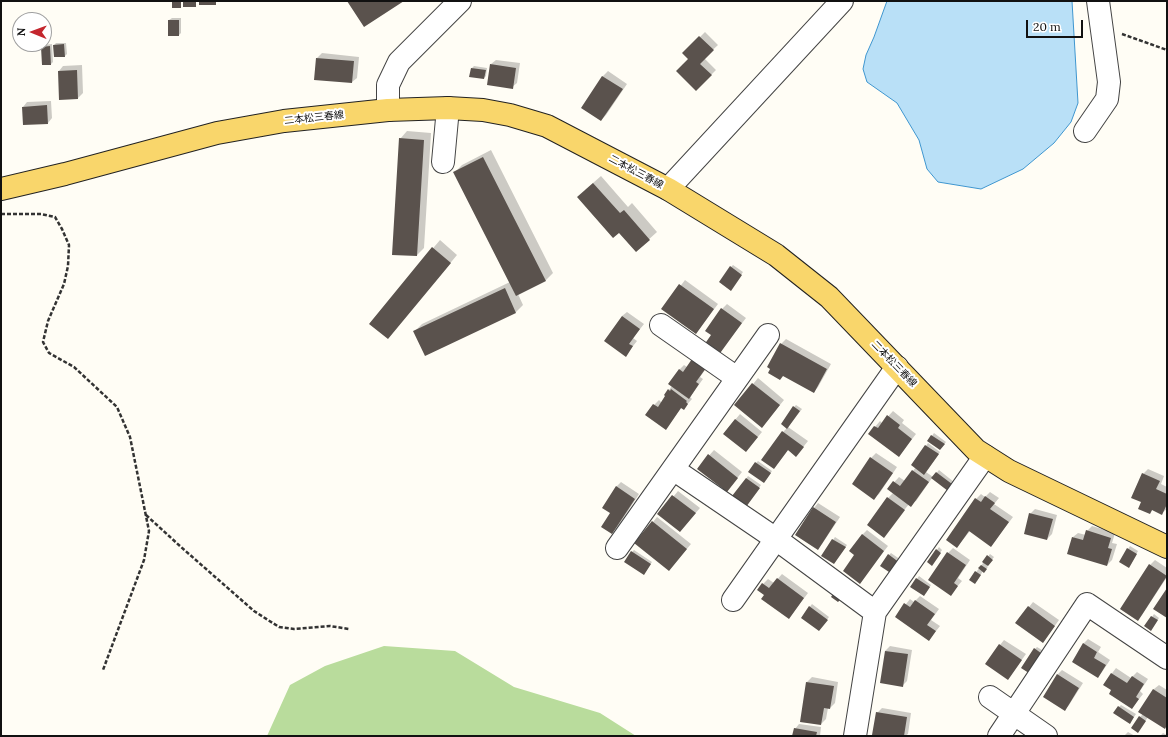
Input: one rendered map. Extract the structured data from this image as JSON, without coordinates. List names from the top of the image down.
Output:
{
  "streets": {
    "main road": ["二本松三春線"]
  },
  "scale_bar": "20 m",
  "north": "left"
}
